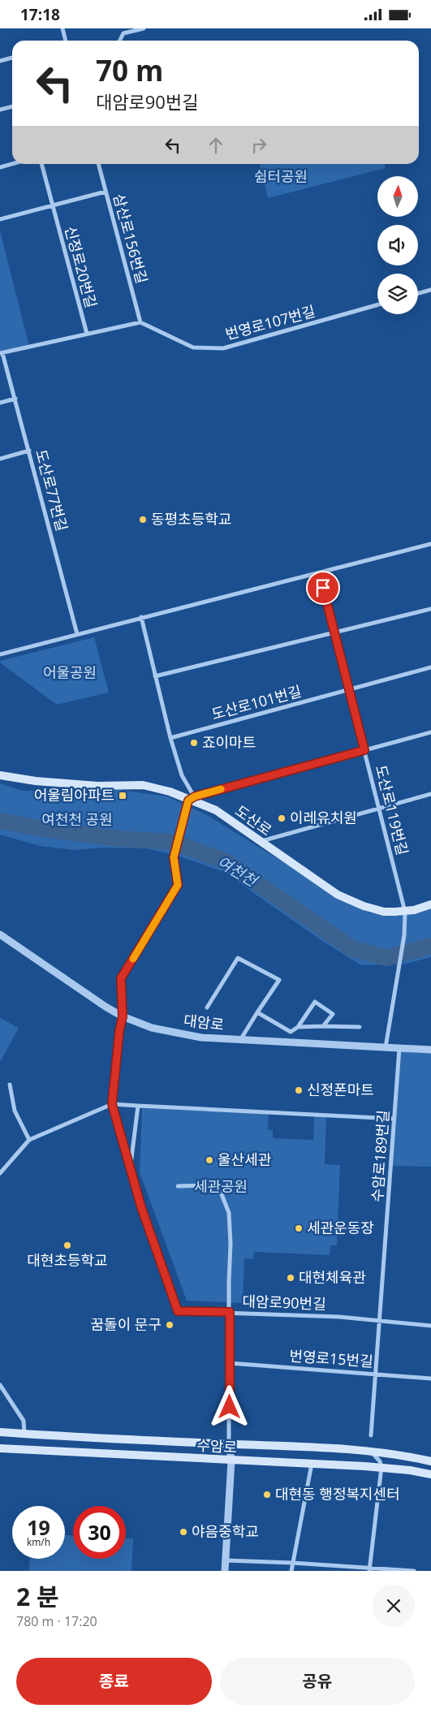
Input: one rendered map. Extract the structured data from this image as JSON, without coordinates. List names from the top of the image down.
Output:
{
  "streets": {
    "main road": ["도산로", "수암로"],
    "street": [
      "삼산로156번길",
      "신정로20번길",
      "번영로107번길",
      "도산로77번길",
      "도산로101번길",
      "도산로119번길",
      "대암로",
      "수암로189번길",
      "대암로90번길",
      "번영로15번길"
    ]
  },
  "crossings": [
    ["삼산로156번길", "번영로107번길"],
    ["도산로101번길", "도산로119번길"],
    ["도산로119번길", "도산로"],
    ["도산로119번길", "대암로"],
    ["도산로", "대암로90번길"],
    ["대암로", "수암로189번길"],
    ["대암로", "대암로90번길"],
    ["수암로189번길", "대암로90번길"],
    ["수암로189번길", "번영로15번길"],
    ["대암로90번길", "수암로"],
    ["번영로15번길", "수암로"]
  ],
  "water": ["여천천"],
  "parks": [
    "쉼터공원",
    "어울공원",
    "여천천 공원",
    "세관공원"
  ],
  "places": {
    "other": [
      "동평초등학교",
      "죠이마트",
      "이레유치원",
      "신정폰마트",
      "울산세관",
      "세관운동장",
      "대현초등학교",
      "대현체육관",
      "꿈돌이 문구",
      "대현동 행정복지센터",
      "야음중학교"
    ],
    "transit": ["어울림아파트"]
  },
  "north": "top",
  "page": {
    "status": "17:18",
    "turn": ["70 m", "대암로90번길"],
    "speed": "19 km/h",
    "limit": "30",
    "heading": ["2 분", "780 m · 17:20"],
    "buttons": ["종료", "공유"]
  }
}
